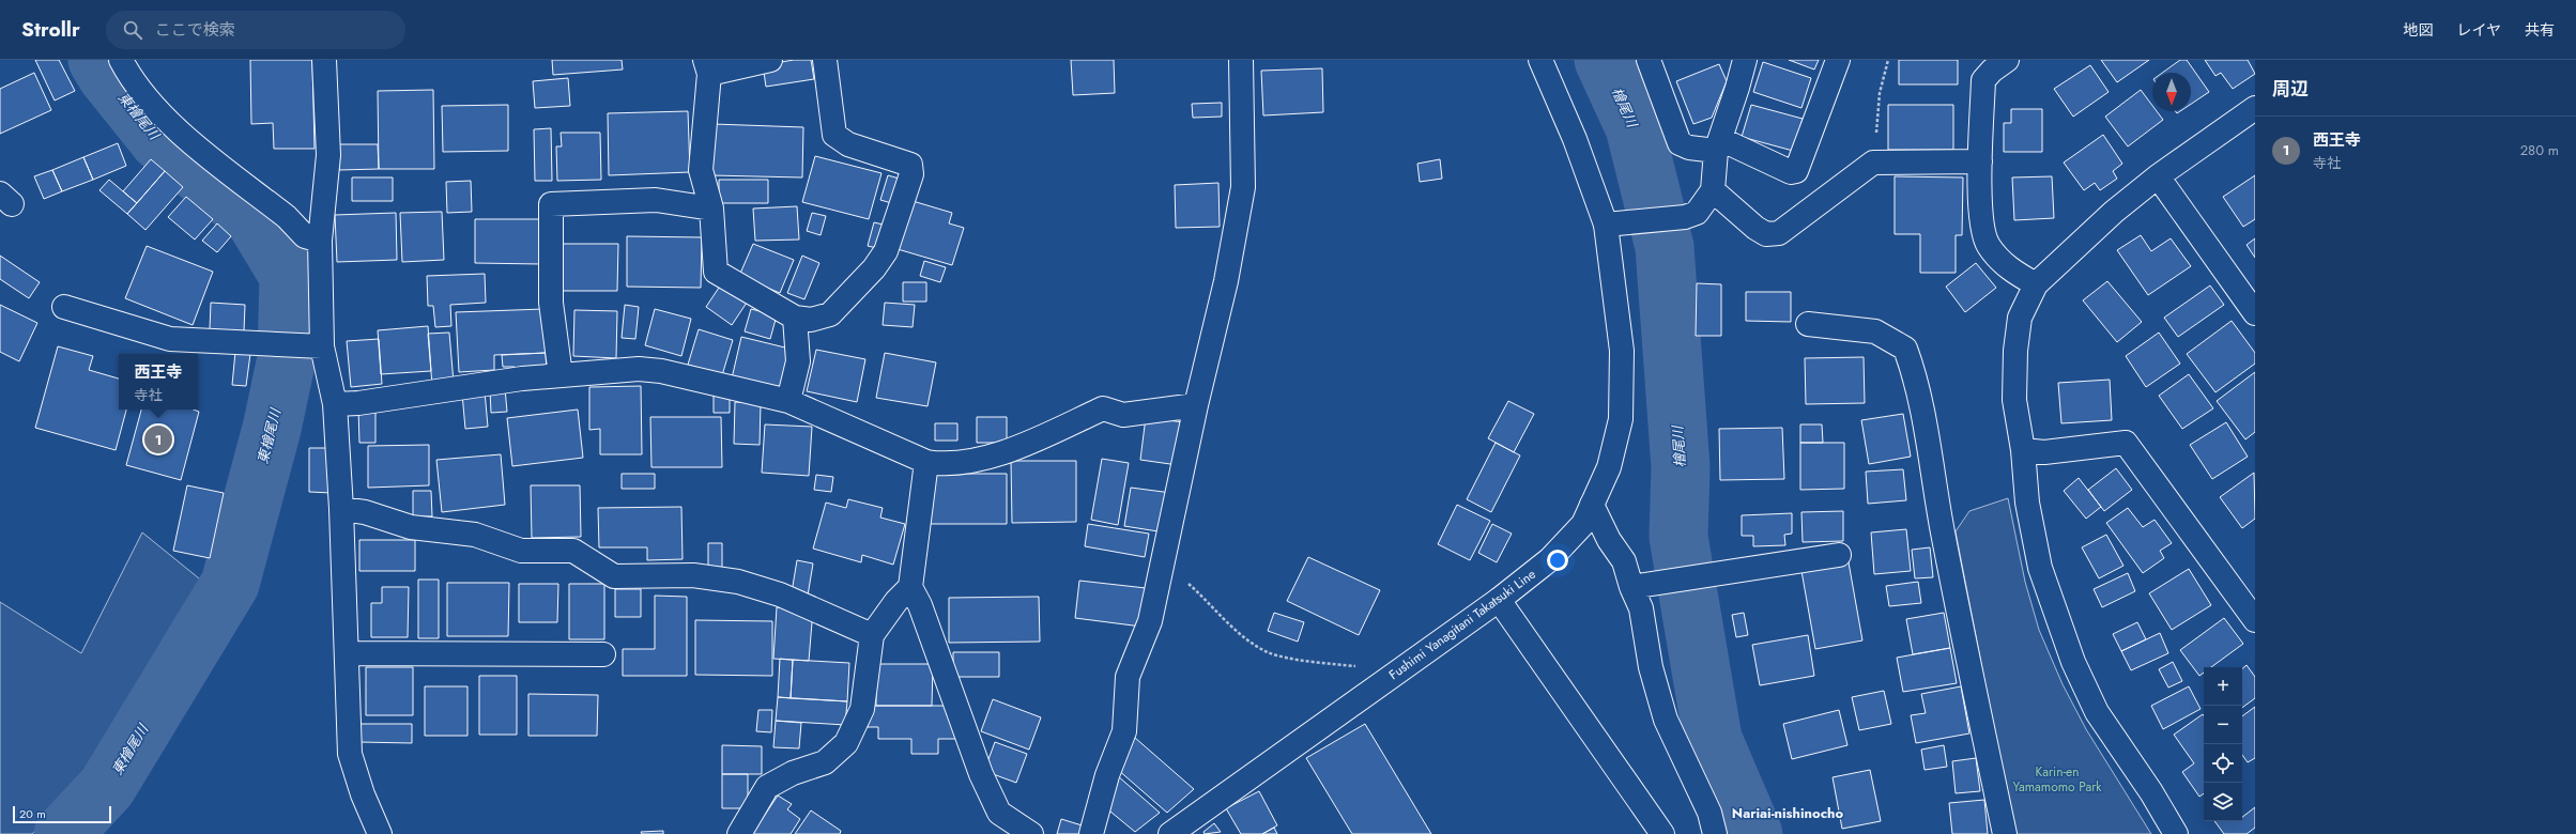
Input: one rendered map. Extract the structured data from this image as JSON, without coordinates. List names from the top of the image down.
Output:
{
  "streets": {
    "street": ["Fushimi Yanagitani Takatsuki Line"]
  },
  "districts": ["Nariai-nishinocho"],
  "water": ["檜尾川", "東檜尾川"],
  "parks": ["Karin-en Yamamomo Park"],
  "scale_bar": "20 m",
  "north": "bottom",
  "page": {
    "header": "Strollr",
    "search": "ここで検索",
    "nav": ["地図", "レイヤ", "共有"],
    "heading": "周辺",
    "list": [
      {
        "mark": "1",
        "name": "西王寺",
        "note": "寺社",
        "value": "280 m"
      }
    ],
    "popup": ["西王寺", "寺社"],
    "pins": "1",
    "map_buttons": ["+", "−"],
    "scale": "20 m"
  }
}
